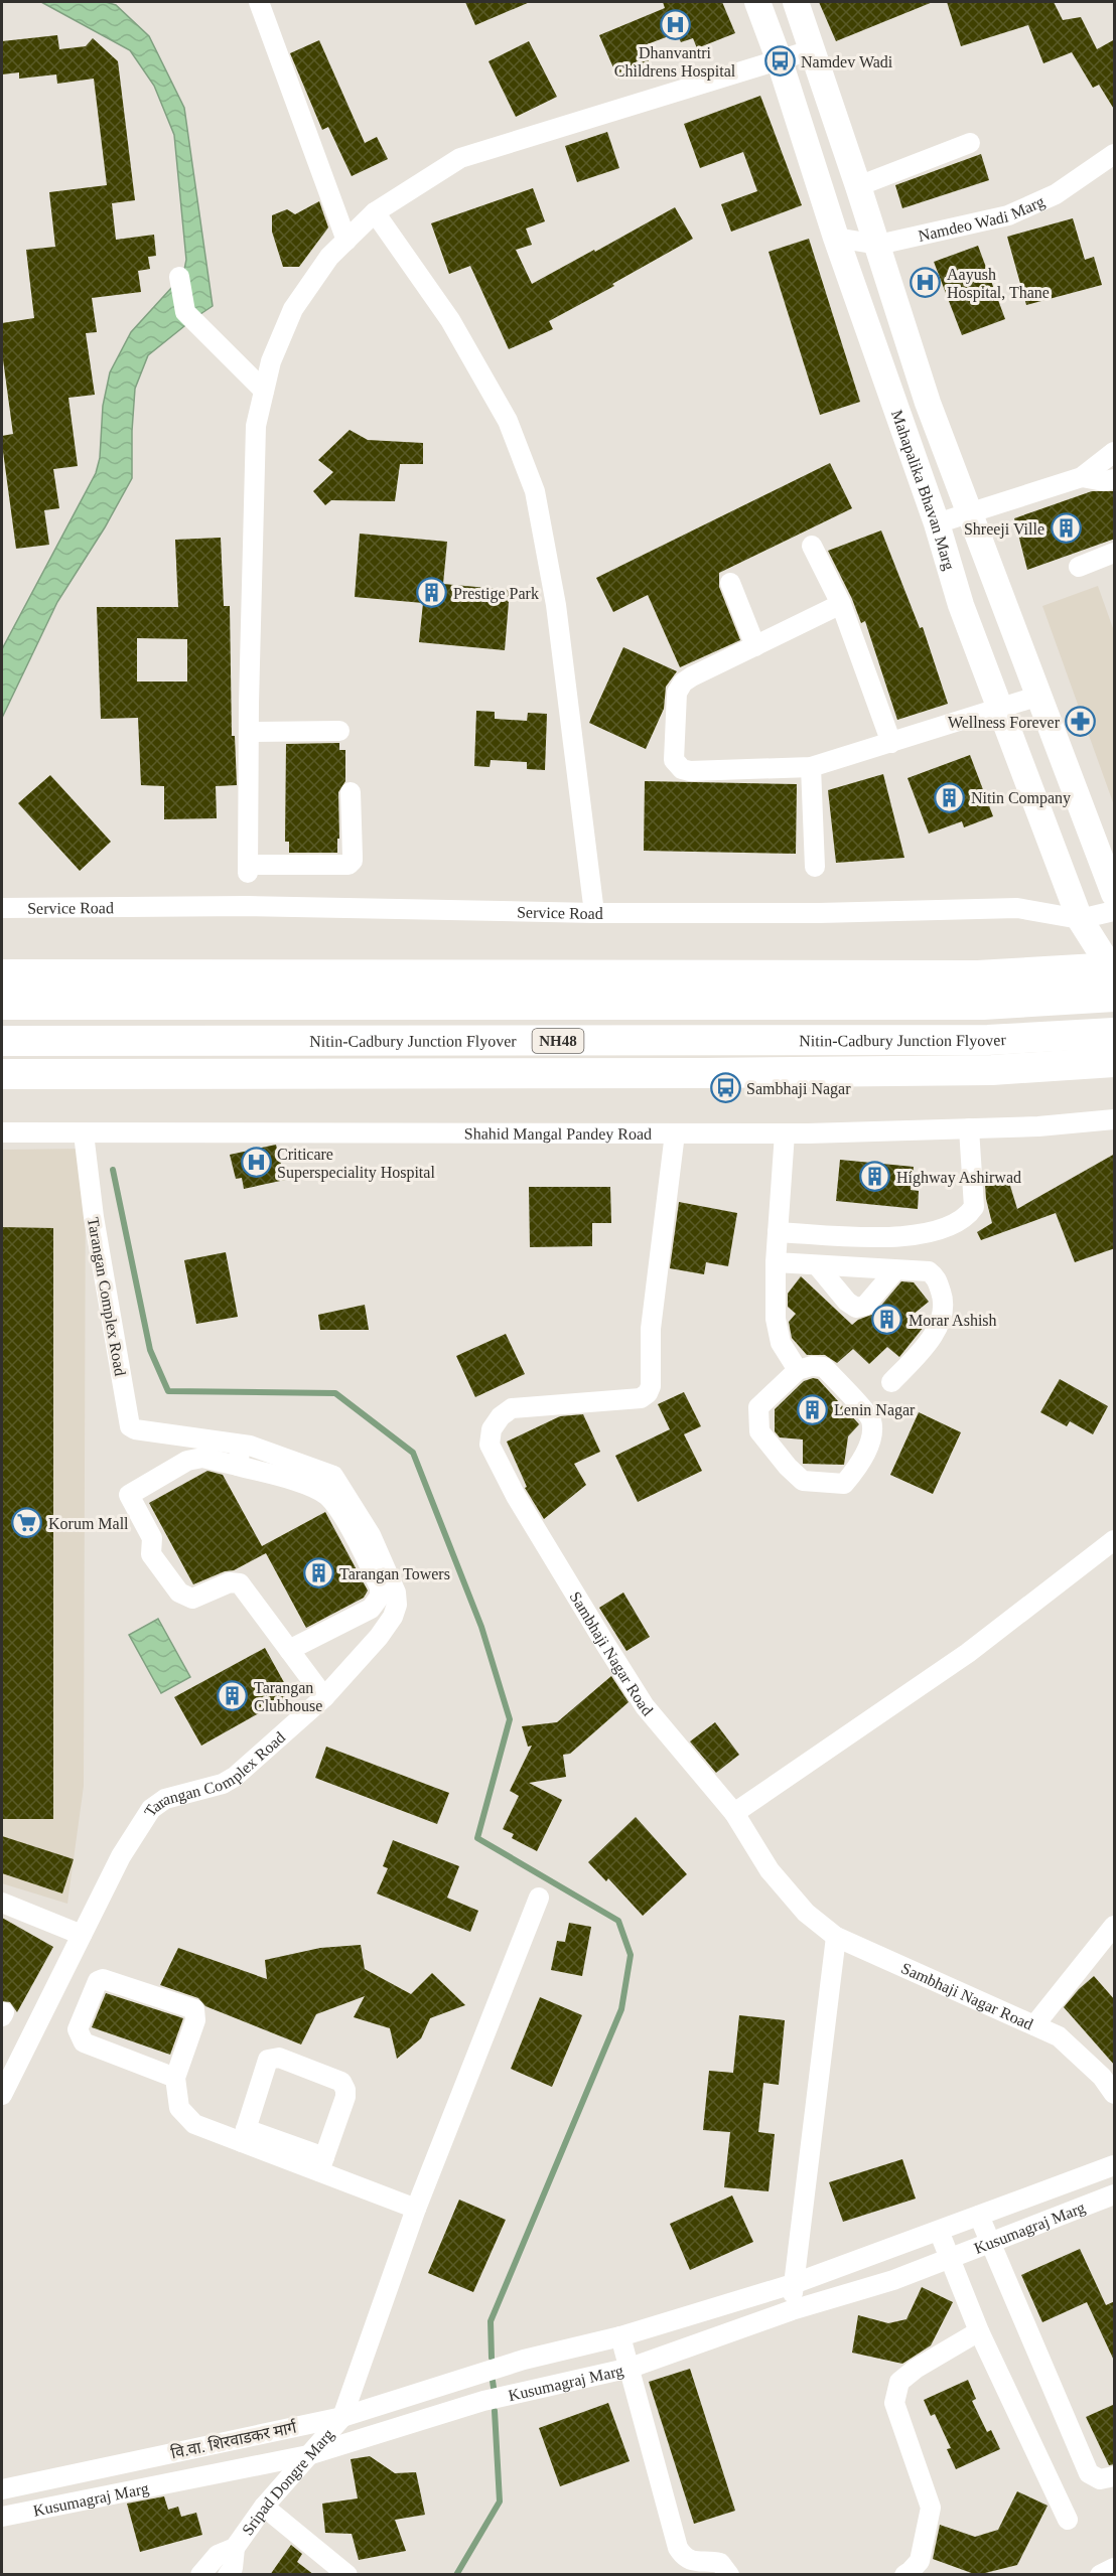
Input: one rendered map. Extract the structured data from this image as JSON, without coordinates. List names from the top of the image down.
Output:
{
  "streets": {
    "highway": ["Nitin-Cadbury Junction Flyover", "NH48"],
    "main road": ["Mahapalika Bhavan Marg"],
    "street": [
      "Namdeo Wadi Marg",
      "Service Road",
      "Shahid Mangal Pandey Road",
      "Tarangan Complex Road",
      "Sambhaji Nagar Road",
      "Kusumagraj Marg",
      "वि.वा. शिरवाडकर मार्ग",
      "Sripad Dongre Marg"
    ]
  },
  "crossings": [
    ["Namdeo Wadi Marg", "Mahapalika Bhavan Marg"],
    ["Mahapalika Bhavan Marg", "Service Road"],
    ["Mahapalika Bhavan Marg", "Nitin-Cadbury Junction Flyover"],
    ["Shahid Mangal Pandey Road", "Tarangan Complex Road"],
    ["Shahid Mangal Pandey Road", "Sambhaji Nagar Road"],
    ["Kusumagraj Marg", "वि.वा. शिरवाडकर मार्ग"],
    ["Kusumagraj Marg", "Sripad Dongre Marg"],
    ["वि.वा. शिरवाडकर मार्ग", "Sripad Dongre Marg"]
  ],
  "places": {
    "hospital": ["Dhanvantri Childrens Hospital", "Aayush Hospital, Thane", "Criticare Superspeciality Hospital"],
    "bus stop": ["Namdev Wadi", "Sambhaji Nagar"],
    "building": [
      "Shreeji Ville",
      "Prestige Park",
      "Nitin Company",
      "Highway Ashirwad",
      "Morar Ashish",
      "Lenin Nagar",
      "Tarangan Towers",
      "Tarangan Clubhouse"
    ],
    "pharmacy": ["Wellness Forever"],
    "supermarket": ["Korum Mall"]
  }
}
